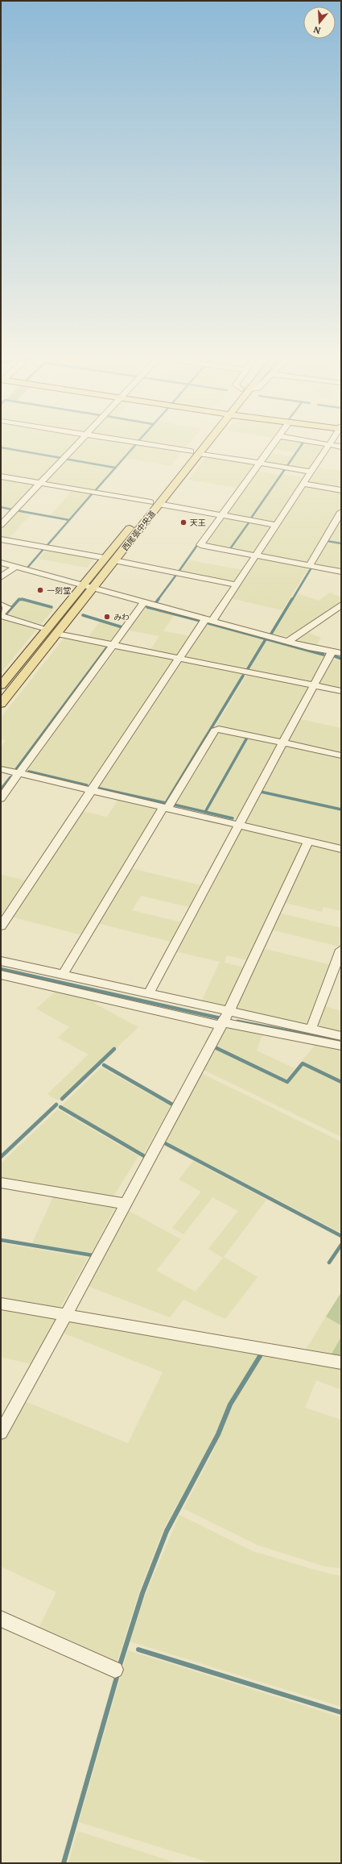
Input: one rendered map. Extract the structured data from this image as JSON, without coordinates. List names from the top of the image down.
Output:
{
  "streets": {
    "main road": ["西尾張中央道"]
  },
  "places": ["天王", "一刻堂", "みわ"],
  "north": "bottom"
}
